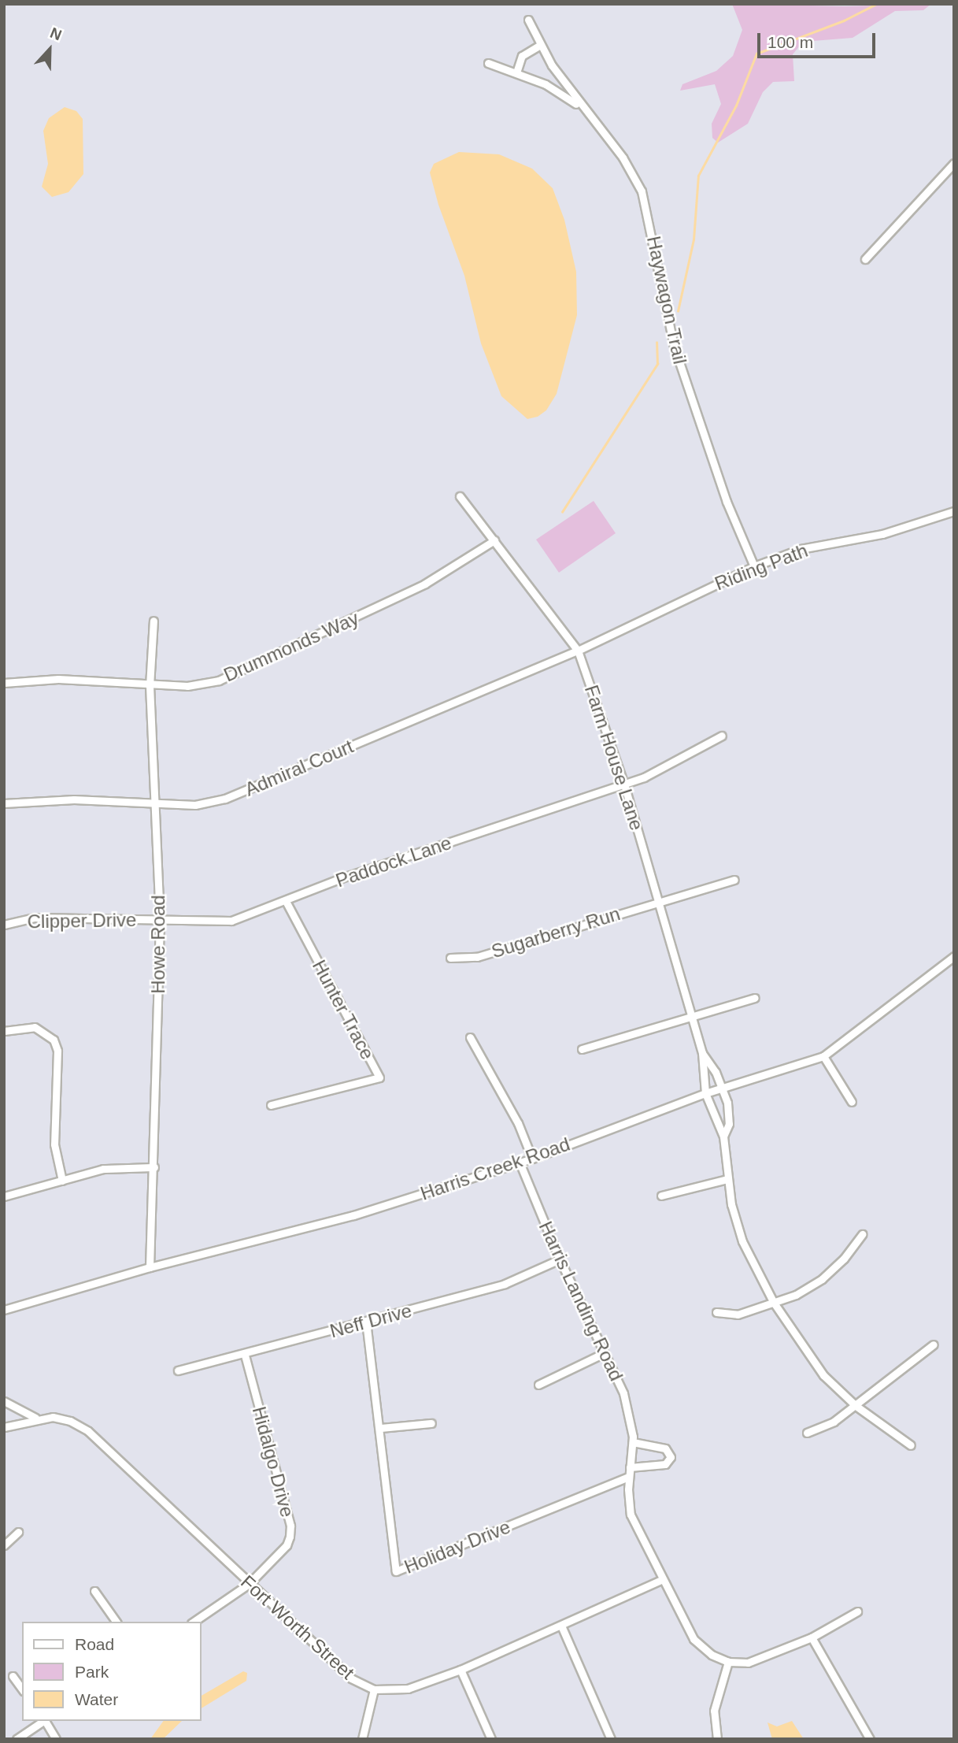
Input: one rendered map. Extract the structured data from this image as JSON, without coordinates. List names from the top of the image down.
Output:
{
  "streets": {
    "street": [
      "Haywagon Trail",
      "Riding Path",
      "Drummonds Way",
      "Farm House Lane",
      "Admiral Court",
      "Paddock Lane",
      "Clipper Drive",
      "Sugarberry Run",
      "Howe Road",
      "Hunter Trace",
      "Harris Creek Road",
      "Harris Landing Road",
      "Neff Drive",
      "Hidalgo Drive",
      "Holiday Drive",
      "Fort Worth Street"
    ]
  },
  "crossings": [
    ["Haywagon Trail", "Riding Path"],
    ["Riding Path", "Farm House Lane"],
    ["Riding Path", "Admiral Court"],
    ["Drummonds Way", "Farm House Lane"],
    ["Drummonds Way", "Howe Road"],
    ["Farm House Lane", "Admiral Court"],
    ["Farm House Lane", "Paddock Lane"],
    ["Farm House Lane", "Sugarberry Run"],
    ["Farm House Lane", "Harris Creek Road"],
    ["Admiral Court", "Howe Road"],
    ["Paddock Lane", "Clipper Drive"],
    ["Paddock Lane", "Howe Road"],
    ["Paddock Lane", "Hunter Trace"],
    ["Clipper Drive", "Howe Road"],
    ["Howe Road", "Harris Creek Road"],
    ["Harris Creek Road", "Harris Landing Road"],
    ["Harris Landing Road", "Neff Drive"],
    ["Harris Landing Road", "Holiday Drive"],
    ["Harris Landing Road", "Fort Worth Street"],
    ["Neff Drive", "Hidalgo Drive"],
    ["Neff Drive", "Holiday Drive"],
    ["Hidalgo Drive", "Fort Worth Street"]
  ],
  "legend": ["Road", "Park", "Water"],
  "scale_bar": "100 m",
  "north": "top"
}
